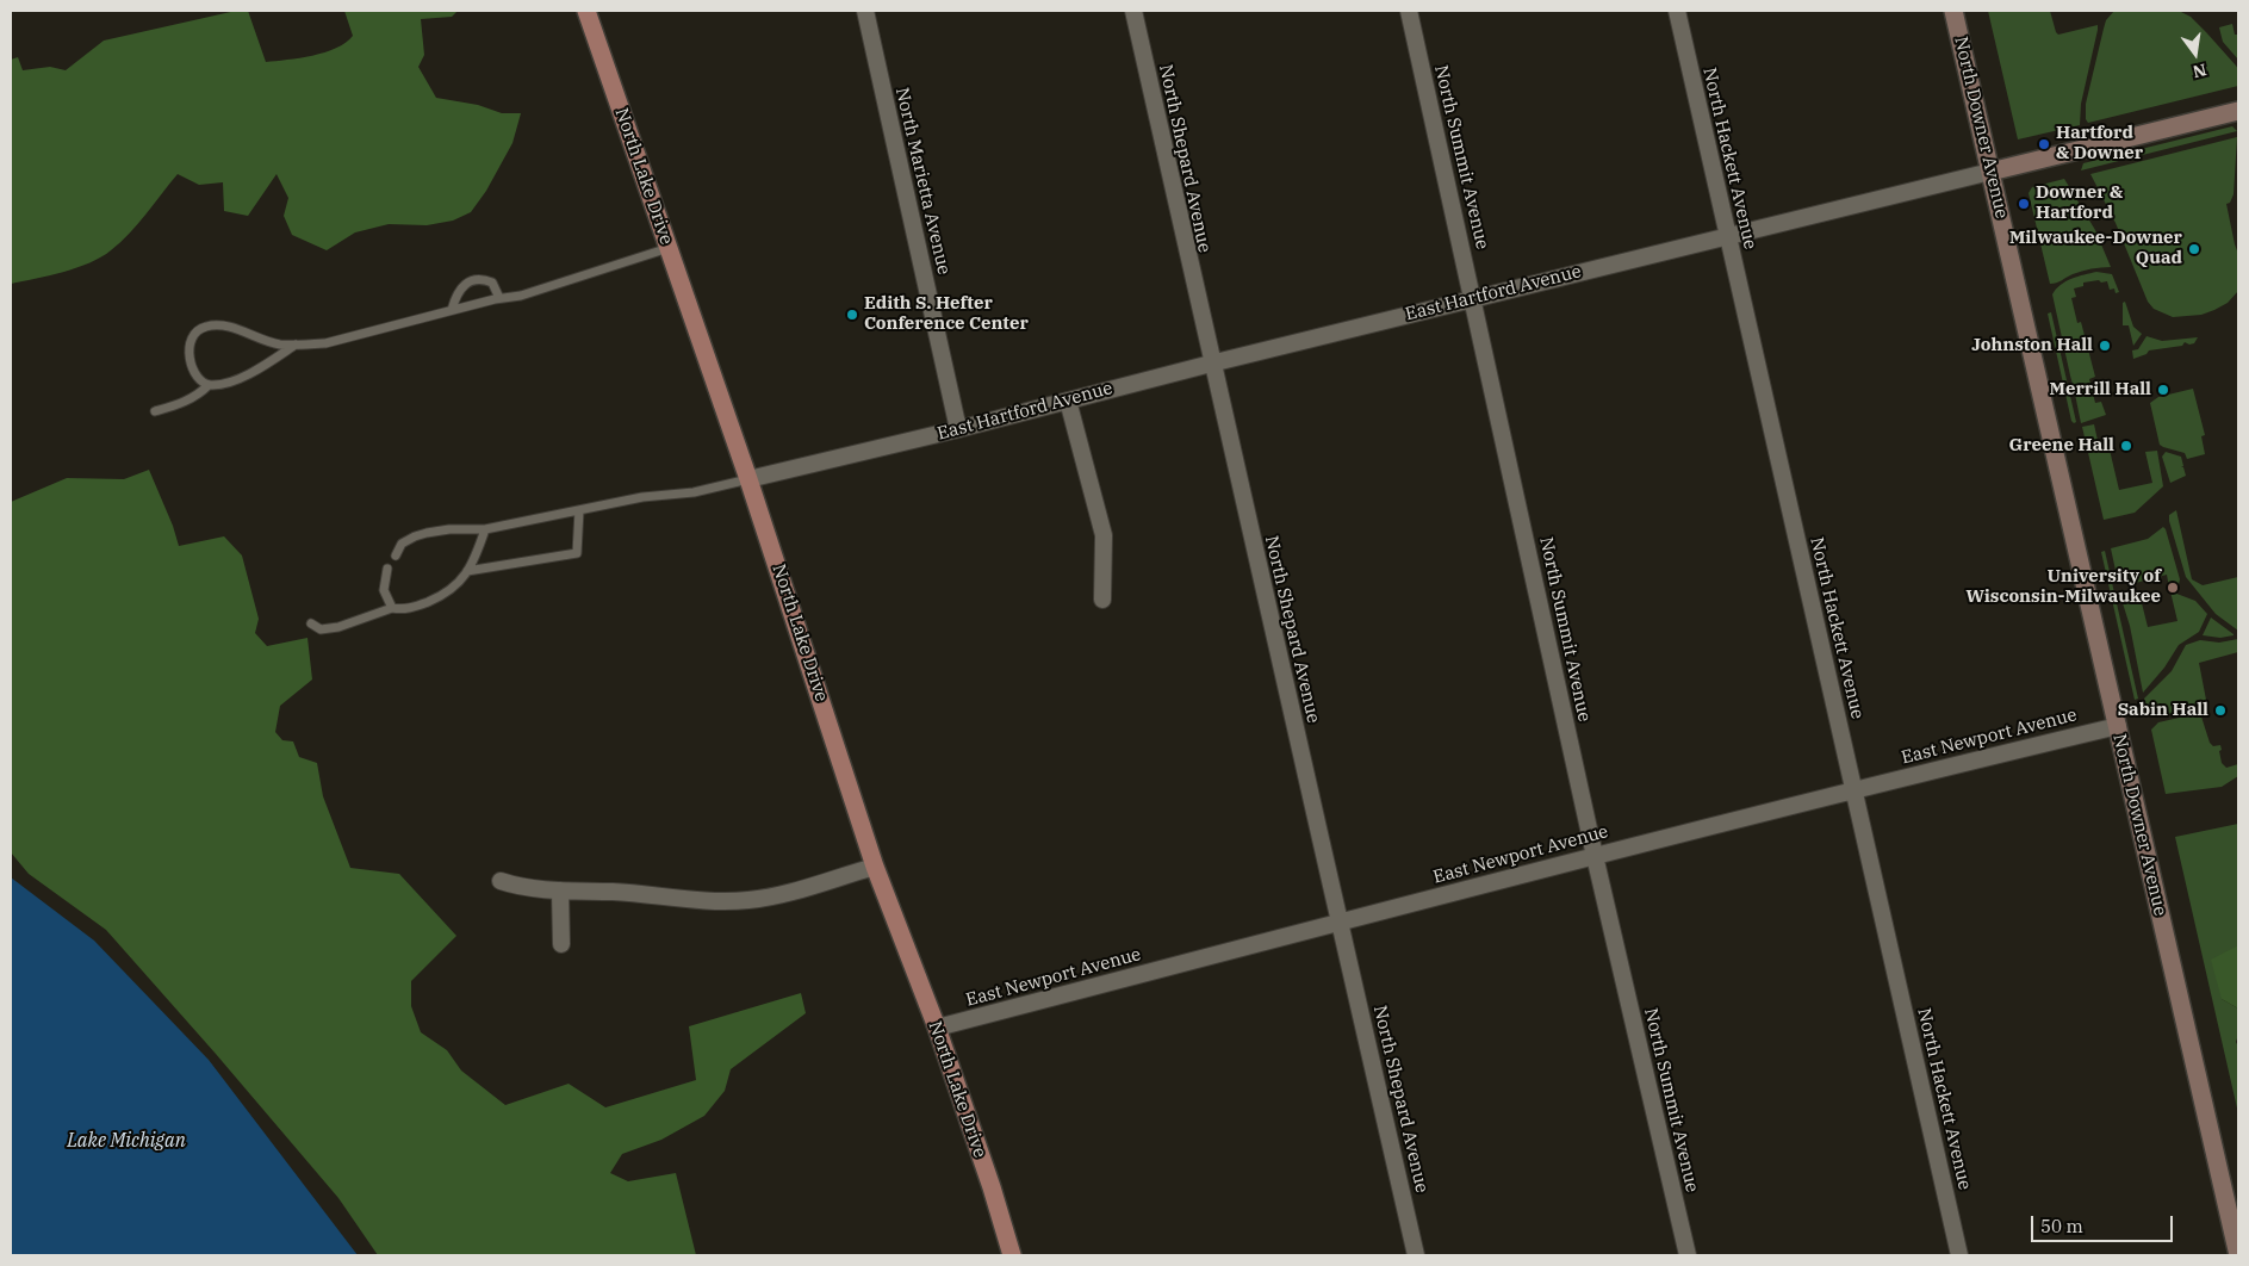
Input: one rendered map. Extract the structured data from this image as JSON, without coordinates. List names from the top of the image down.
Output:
{
  "streets": {
    "main road": ["North Lake Drive"],
    "street": [
      "North Downer Avenue",
      "North Summit Avenue",
      "North Shepard Avenue",
      "North Hackett Avenue",
      "North Marietta Avenue",
      "East Hartford Avenue",
      "East Newport Avenue"
    ]
  },
  "crossings": [
    ["North Downer Avenue", "East Hartford Avenue"],
    ["North Downer Avenue", "East Newport Avenue"],
    ["North Summit Avenue", "East Hartford Avenue"],
    ["North Summit Avenue", "East Newport Avenue"],
    ["North Shepard Avenue", "East Hartford Avenue"],
    ["North Shepard Avenue", "East Newport Avenue"],
    ["North Hackett Avenue", "East Hartford Avenue"],
    ["North Hackett Avenue", "East Newport Avenue"],
    ["North Lake Drive", "East Hartford Avenue"],
    ["North Lake Drive", "East Newport Avenue"],
    ["North Marietta Avenue", "East Hartford Avenue"]
  ],
  "water": ["Lake Michigan"],
  "places": [
    "Hartford & Downer",
    "Downer & Hartford",
    "Milwaukee-Downer Quad",
    "Edith S. Hefter Conference Center",
    "Johnston Hall",
    "Merrill Hall",
    "Greene Hall",
    "University of Wisconsin-Milwaukee",
    "Sabin Hall"
  ],
  "scale_bar": "50 m",
  "north": "bottom"
}
